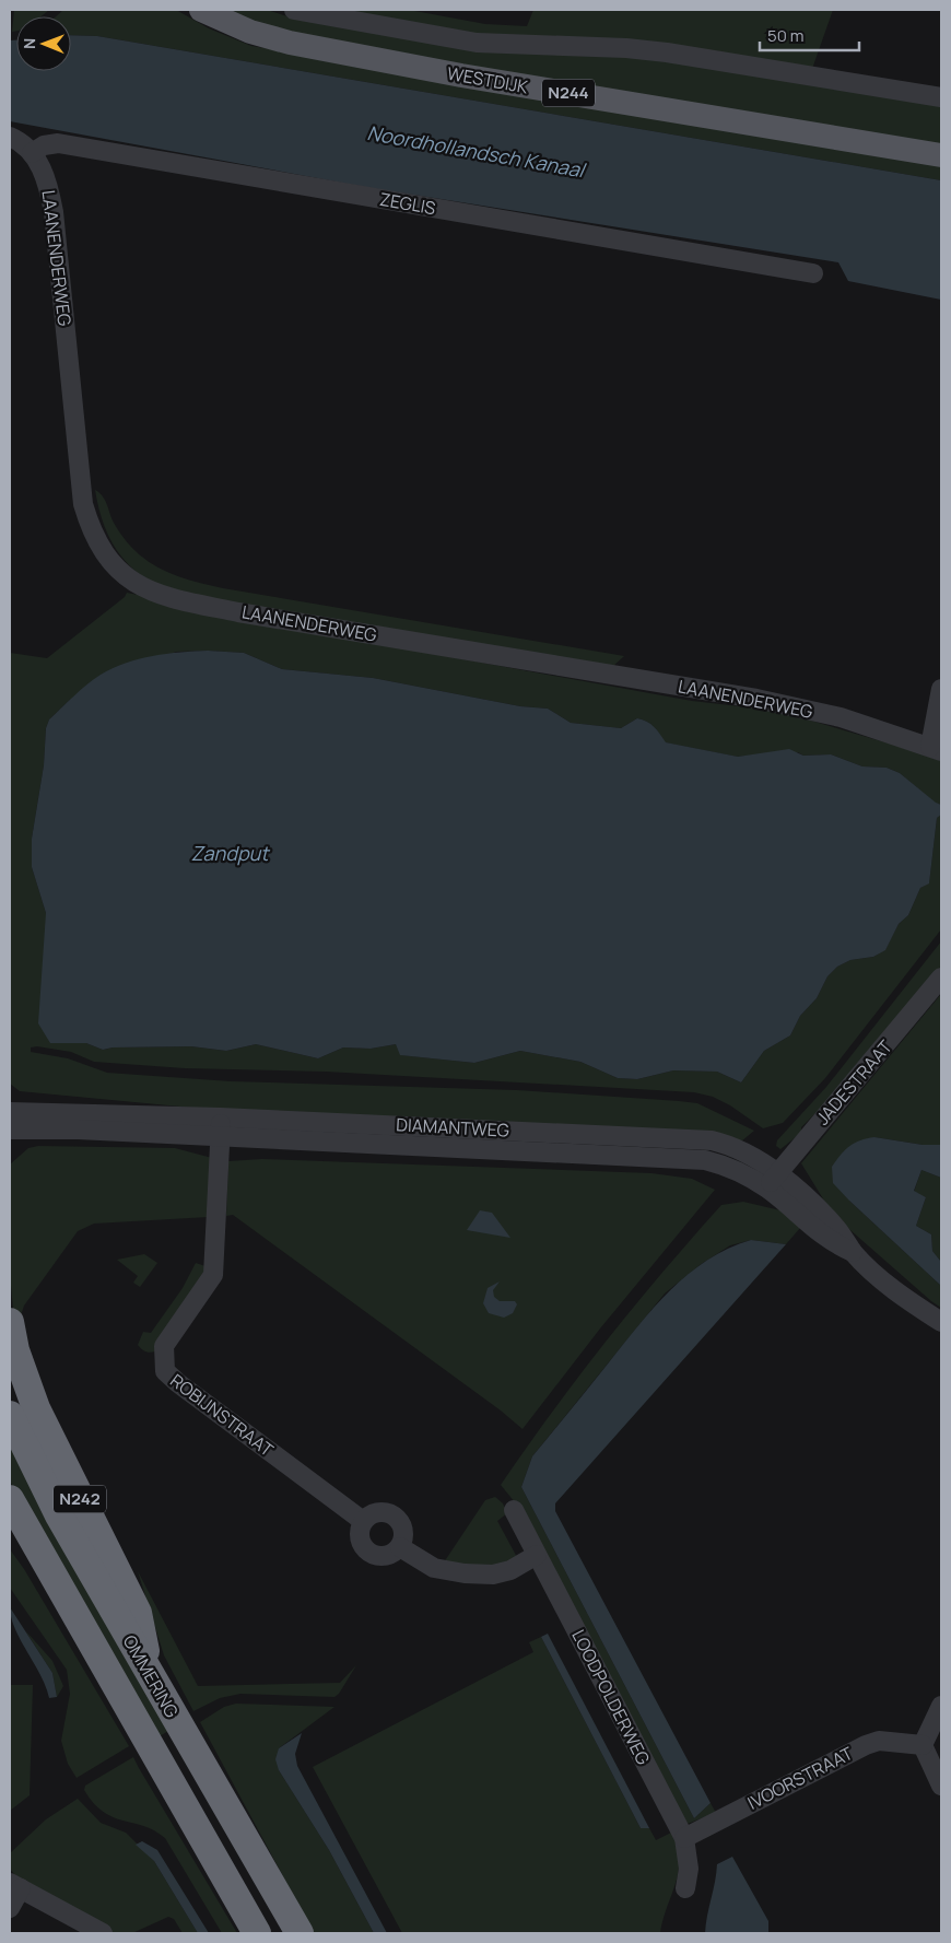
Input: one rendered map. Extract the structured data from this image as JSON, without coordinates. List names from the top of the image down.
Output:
{
  "streets": {
    "highway": ["N242", "OMMERING"],
    "main road": ["WESTDIJK", "N244"],
    "street": [
      "ZEGLIS",
      "LAANENDERWEG",
      "JADESTRAAT",
      "DIAMANTWEG",
      "ROBIJNSTRAAT",
      "LOODPOLDERWEG",
      "IVOORSTRAAT"
    ]
  },
  "crossings": [
    ["ZEGLIS", "LAANENDERWEG"],
    ["JADESTRAAT", "DIAMANTWEG"],
    ["DIAMANTWEG", "ROBIJNSTRAAT"],
    ["N242", "OMMERING"],
    ["LOODPOLDERWEG", "IVOORSTRAAT"]
  ],
  "water": ["Noordhollandsch Kanaal", "Zandput"],
  "scale_bar": "50 m",
  "north": "left"
}
